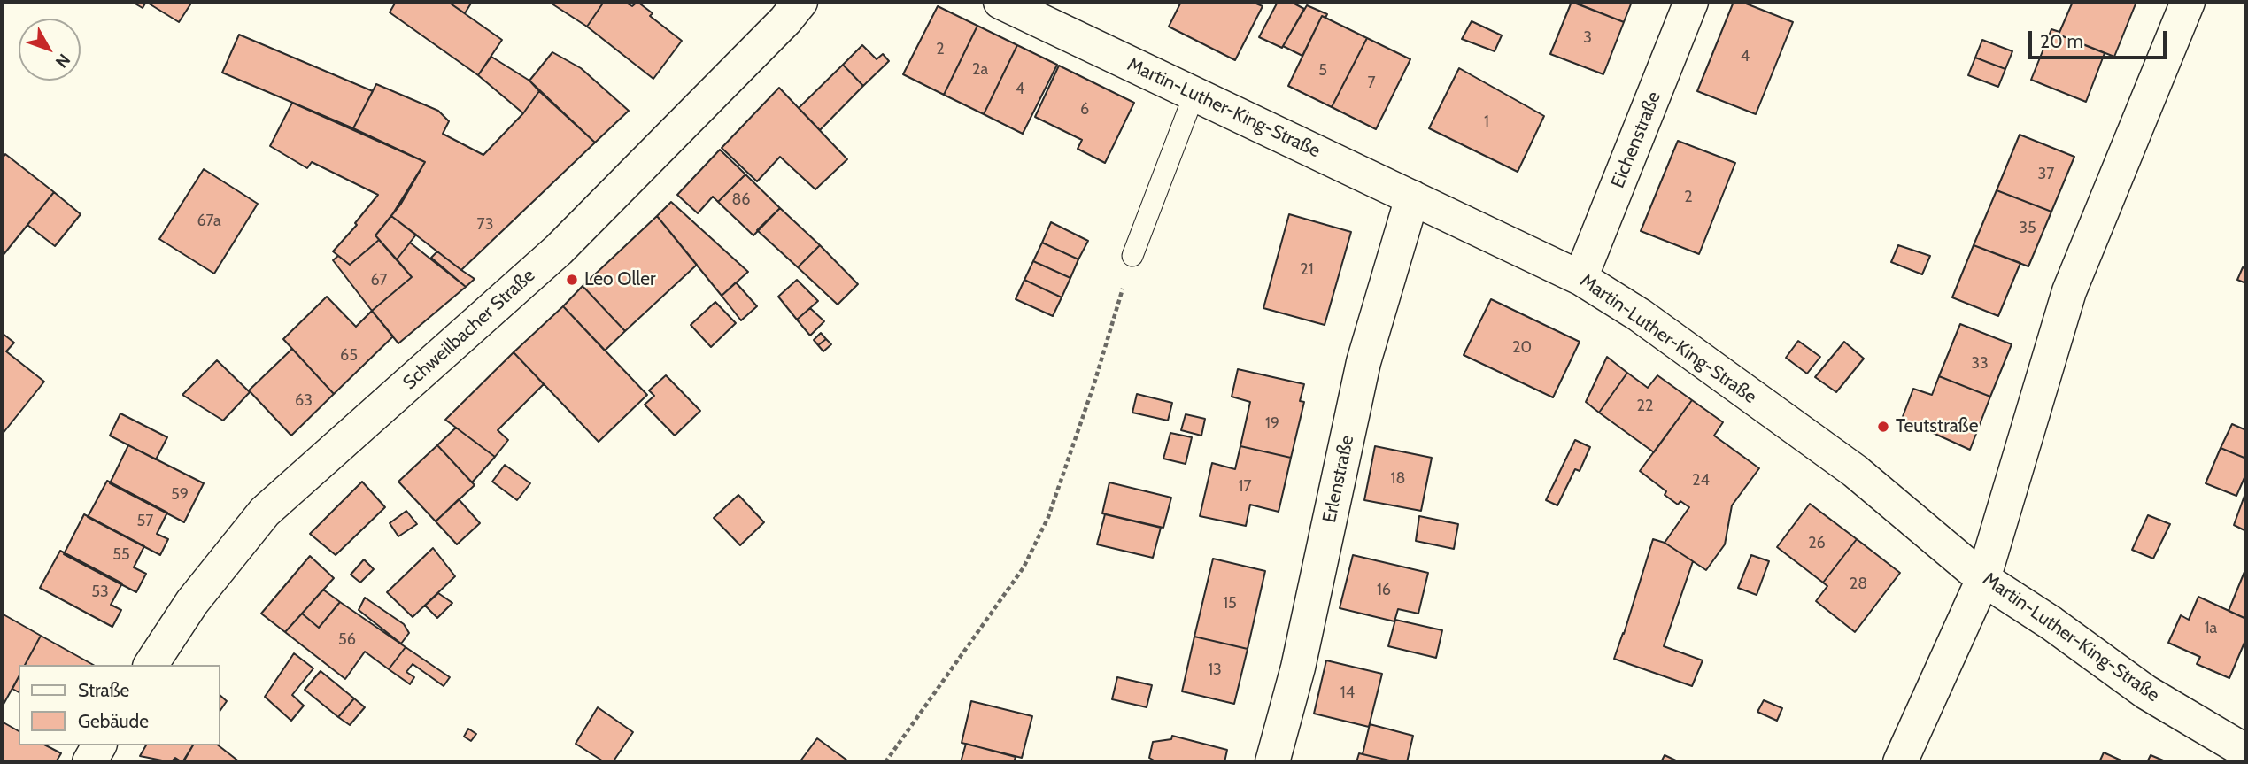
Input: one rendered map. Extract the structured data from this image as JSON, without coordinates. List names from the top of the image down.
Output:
{
  "streets": {
    "street": [
      "Martin-Luther-King-Straße",
      "Eichenstraße",
      "Schweilbacher Straße",
      "Erlenstraße"
    ]
  },
  "crossings": [
    ["Martin-Luther-King-Straße", "Eichenstraße"],
    ["Martin-Luther-King-Straße", "Erlenstraße"]
  ],
  "places": ["Leo Oller", "Teutstraße"],
  "house_numbers": [
    "3",
    "2",
    "4",
    "2a",
    "5",
    "7",
    "4",
    "6",
    "1",
    "37",
    "2",
    "86",
    "67a",
    "73",
    "35",
    "21",
    "67",
    "20",
    "65",
    "33",
    "63",
    "22",
    "19",
    "18",
    "24",
    "17",
    "59",
    "57",
    "26",
    "55",
    "28",
    "16",
    "53",
    "15",
    "1a",
    "56",
    "13",
    "14"
  ],
  "legend": ["Straße", "Gebäude"],
  "scale_bar": "20 m",
  "north": "bottom right"
}
